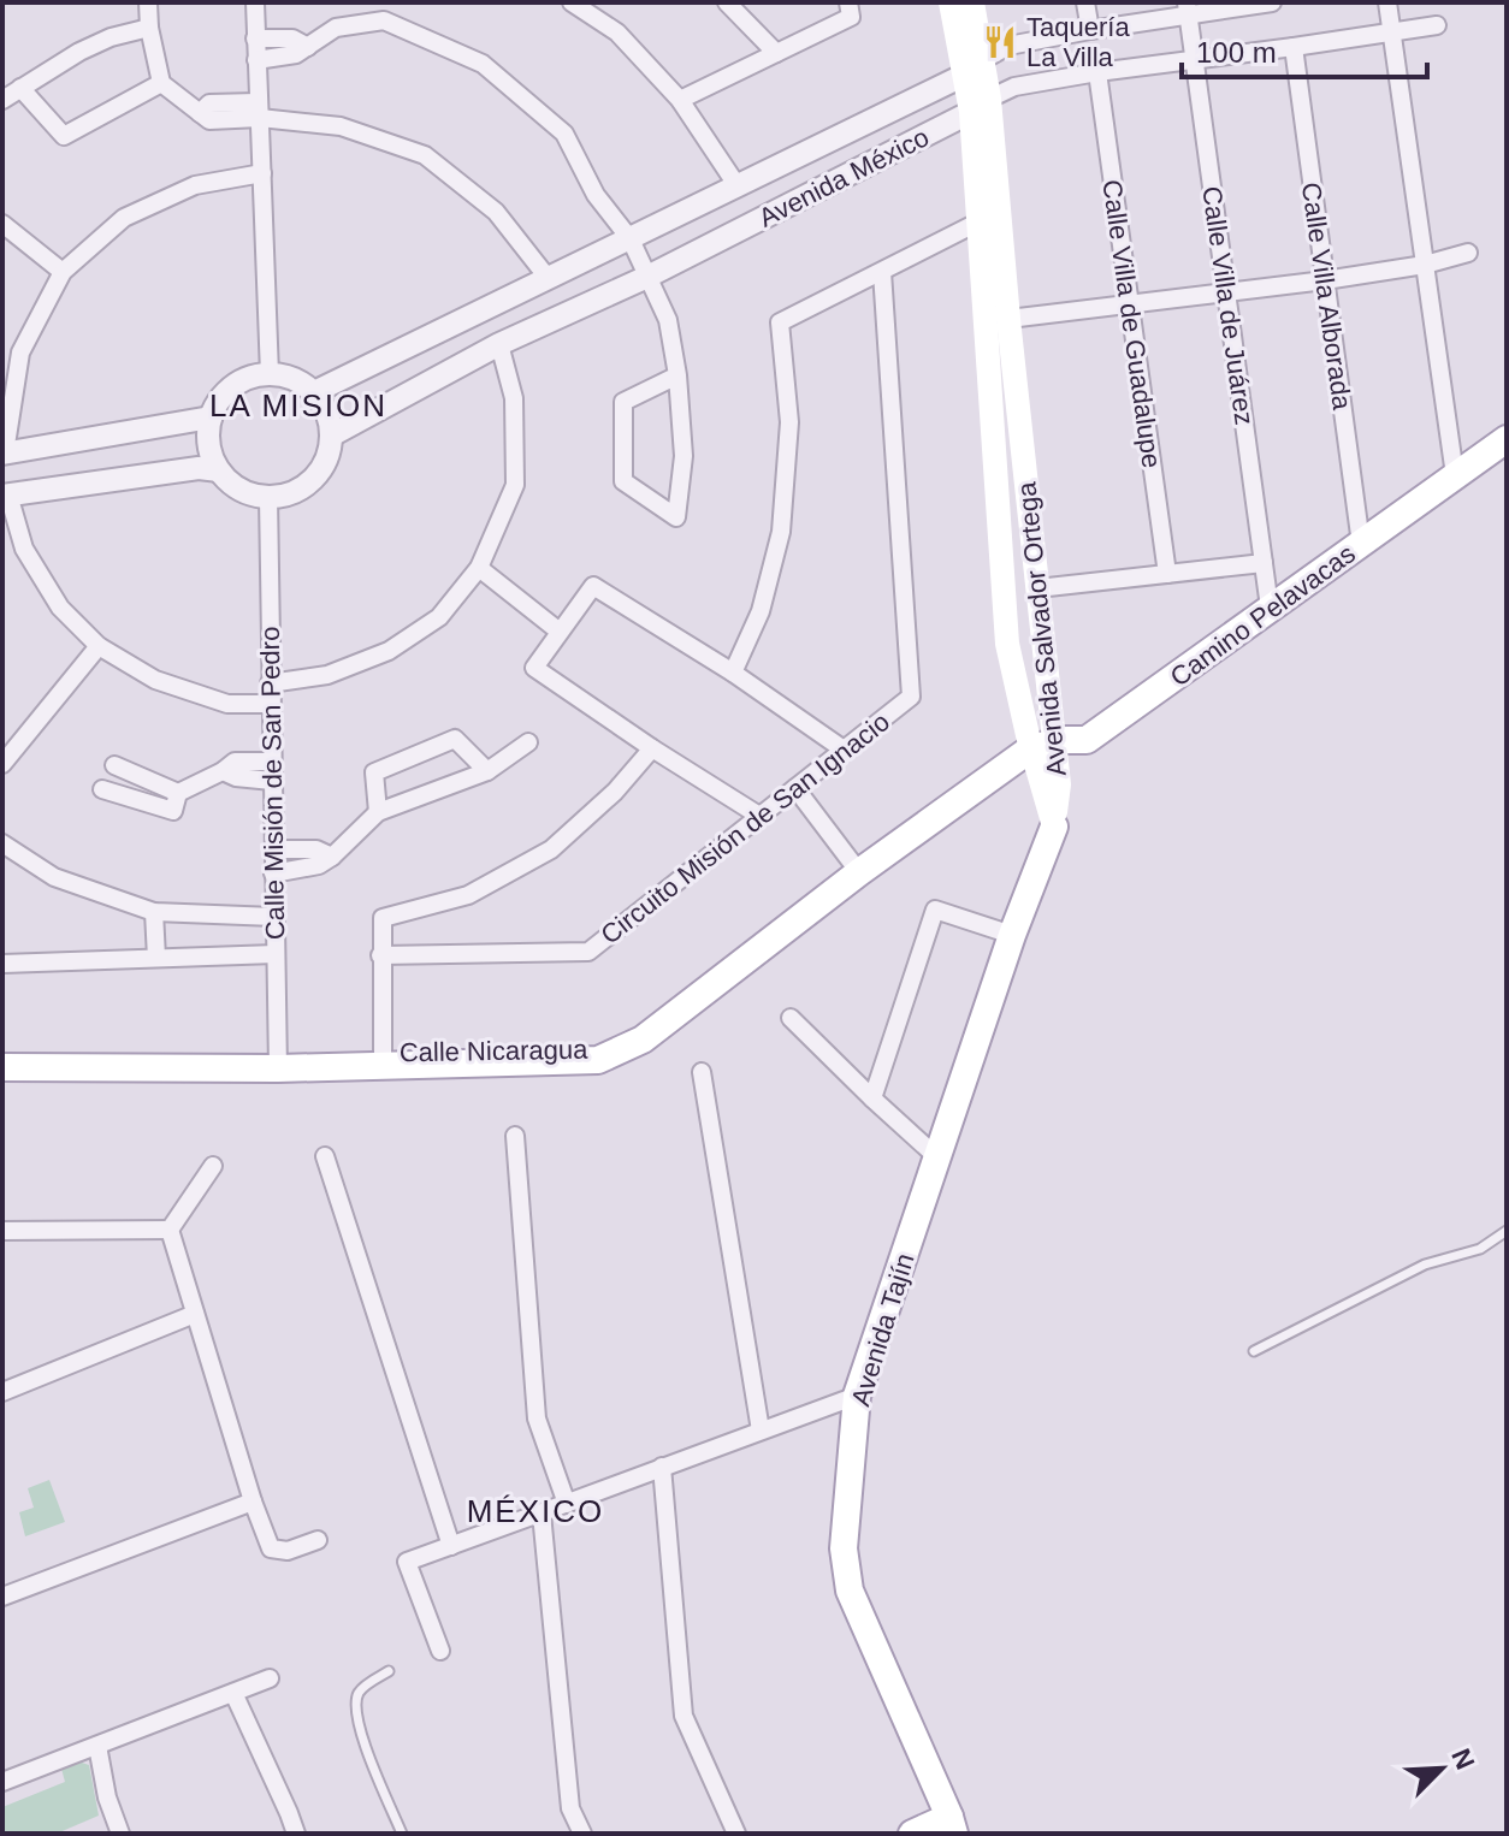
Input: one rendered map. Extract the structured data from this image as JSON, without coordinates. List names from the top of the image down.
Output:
{
  "streets": {
    "main road": [
      "Camino Pelavacas",
      "Avenida Salvador Ortega",
      "Calle Nicaragua",
      "Avenida Tajín"
    ],
    "street": [
      "Avenida México",
      "Calle Villa Alborada",
      "Calle Villa de Juárez",
      "Calle Villa de Guadalupe",
      "Calle Misión de San Pedro",
      "Circuito Misión de San Ignacio"
    ]
  },
  "crossings": [
    ["Avenida México", "Calle Villa Alborada"],
    ["Avenida México", "Calle Villa de Juárez"],
    ["Avenida México", "Calle Villa de Guadalupe"],
    ["Avenida México", "Avenida Salvador Ortega"],
    ["Avenida México", "Calle Misión de San Pedro"],
    ["Calle Villa Alborada", "Camino Pelavacas"],
    ["Calle Villa de Juárez", "Camino Pelavacas"],
    ["Camino Pelavacas", "Avenida Salvador Ortega"],
    ["Camino Pelavacas", "Calle Nicaragua"],
    ["Avenida Salvador Ortega", "Calle Nicaragua"],
    ["Avenida Salvador Ortega", "Avenida Tajín"],
    ["Calle Misión de San Pedro", "Calle Nicaragua"]
  ],
  "districts": ["LA MISION", "MÉXICO"],
  "places": {
    "restaurant": ["Taquería La Villa"]
  },
  "scale_bar": "100 m",
  "north": "top right"
}
